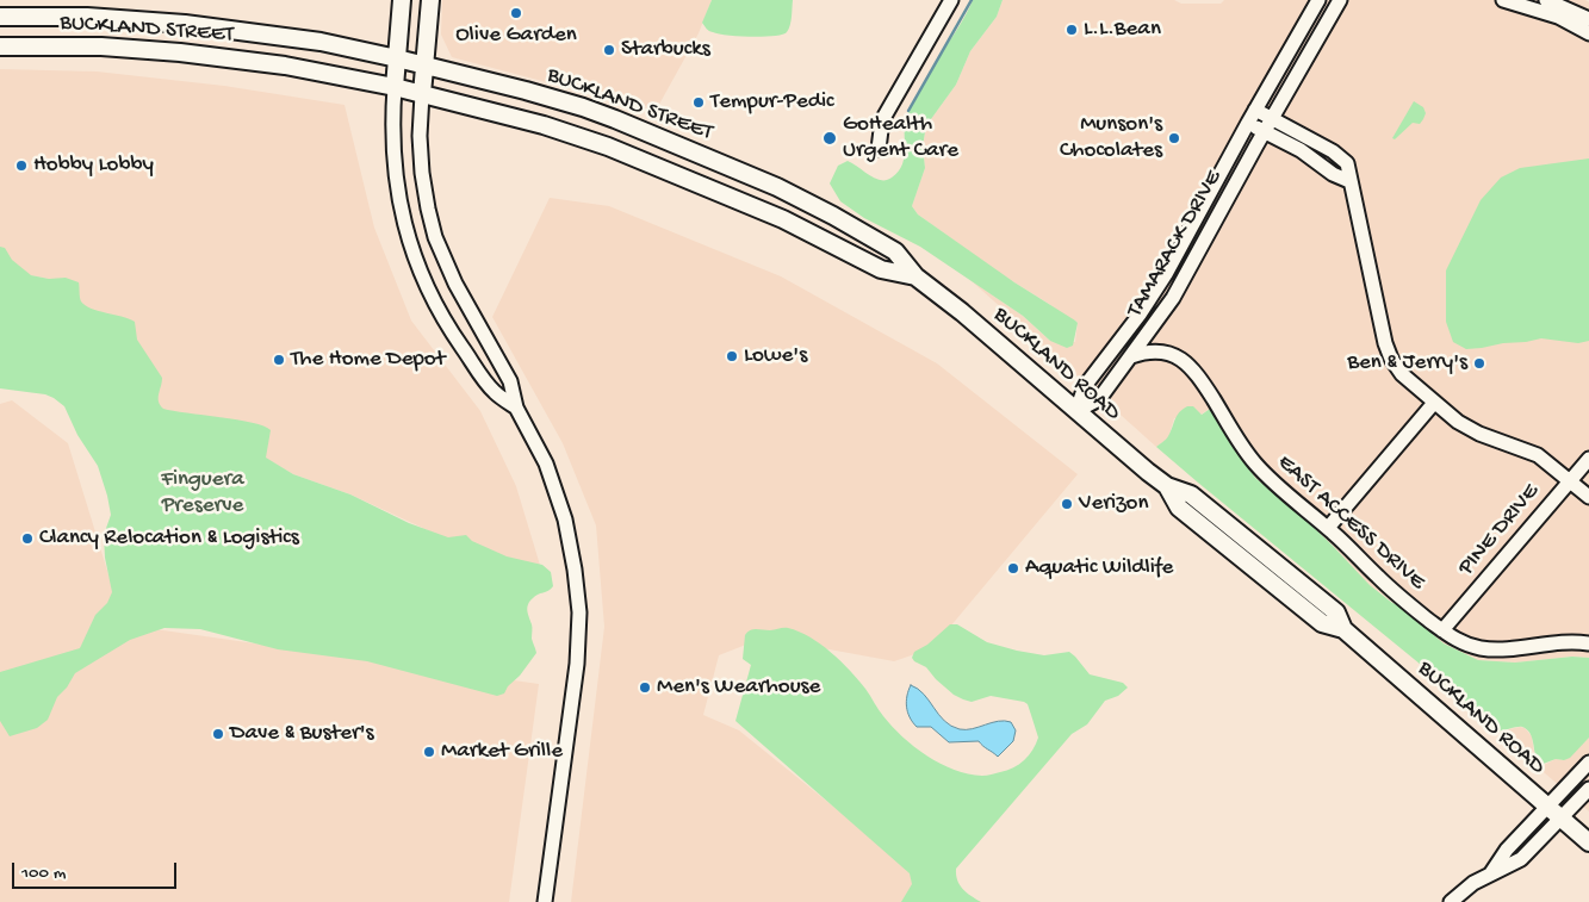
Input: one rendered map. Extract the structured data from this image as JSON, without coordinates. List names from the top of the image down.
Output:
{
  "streets": {
    "main road": ["BUCKLAND STREET", "BUCKLAND ROAD"],
    "street": ["TAMARACK DRIVE", "EAST ACCESS DRIVE", "PINE DRIVE"]
  },
  "crossings": [
    ["BUCKLAND STREET", "BUCKLAND ROAD"],
    ["TAMARACK DRIVE", "BUCKLAND ROAD"],
    ["TAMARACK DRIVE", "EAST ACCESS DRIVE"],
    ["EAST ACCESS DRIVE", "PINE DRIVE"]
  ],
  "parks": ["Finguera Preserve"],
  "places": [
    "Olive Garden",
    "L.L.Bean",
    "Starbucks",
    "Tempur-Pedic",
    "GoHealth Urgent Care",
    "Munson's Chocolates",
    "Hobby Lobby",
    "Lowe's",
    "The Home Depot",
    "Ben & Jerry's",
    "Verizon",
    "Clancy Relocation & Logistics",
    "Aquatic Wildlife",
    "Men's Wearhouse",
    "Dave & Buster's",
    "Market Grille"
  ],
  "scale_bar": "100 m"
}
